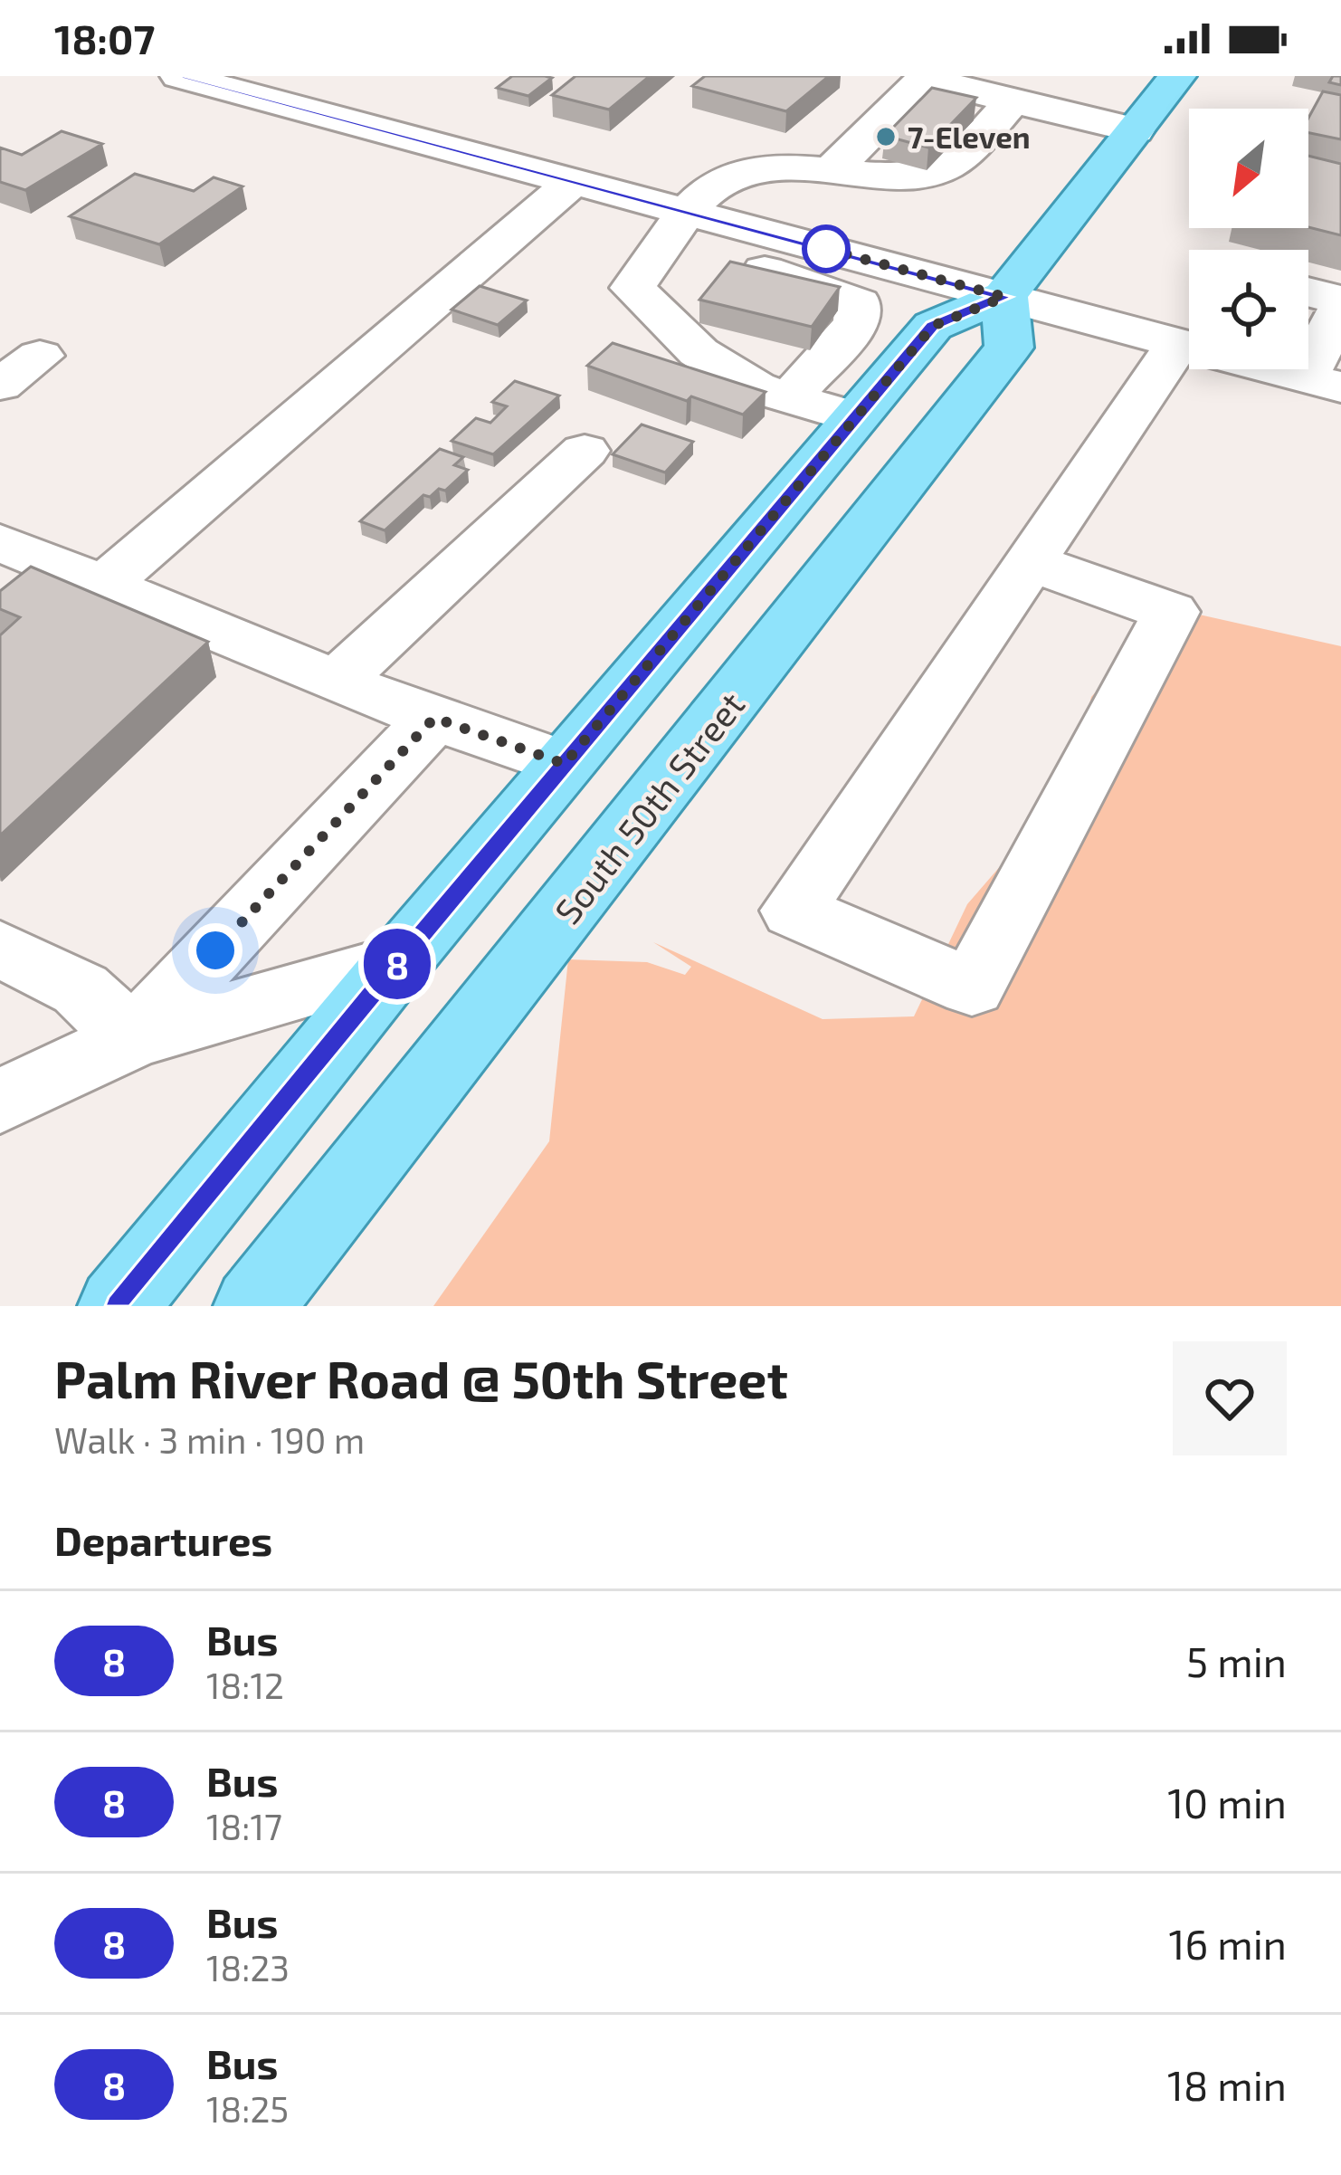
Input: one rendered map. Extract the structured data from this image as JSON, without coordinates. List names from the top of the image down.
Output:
{
  "streets": {
    "main road": ["South 50th Street"]
  },
  "places": ["7-Eleven"],
  "lines": ["bus line 8"],
  "north": "bottom left",
  "page": {
    "status": "18:07",
    "on_map": "8",
    "heading": [
      ["Palm River Road @ 50th Street", "Walk · 3 min · 190 m"],
      "Departures"
    ],
    "list": [
      {
        "mark": "8",
        "name": "Bus",
        "note": "18:12",
        "value": "5 min"
      },
      {
        "mark": "8",
        "name": "Bus",
        "note": "18:17",
        "value": "10 min"
      },
      {
        "mark": "8",
        "name": "Bus",
        "note": "18:23",
        "value": "16 min"
      },
      {
        "mark": "8",
        "name": "Bus",
        "note": "18:25",
        "value": "18 min"
      }
    ]
  }
}
